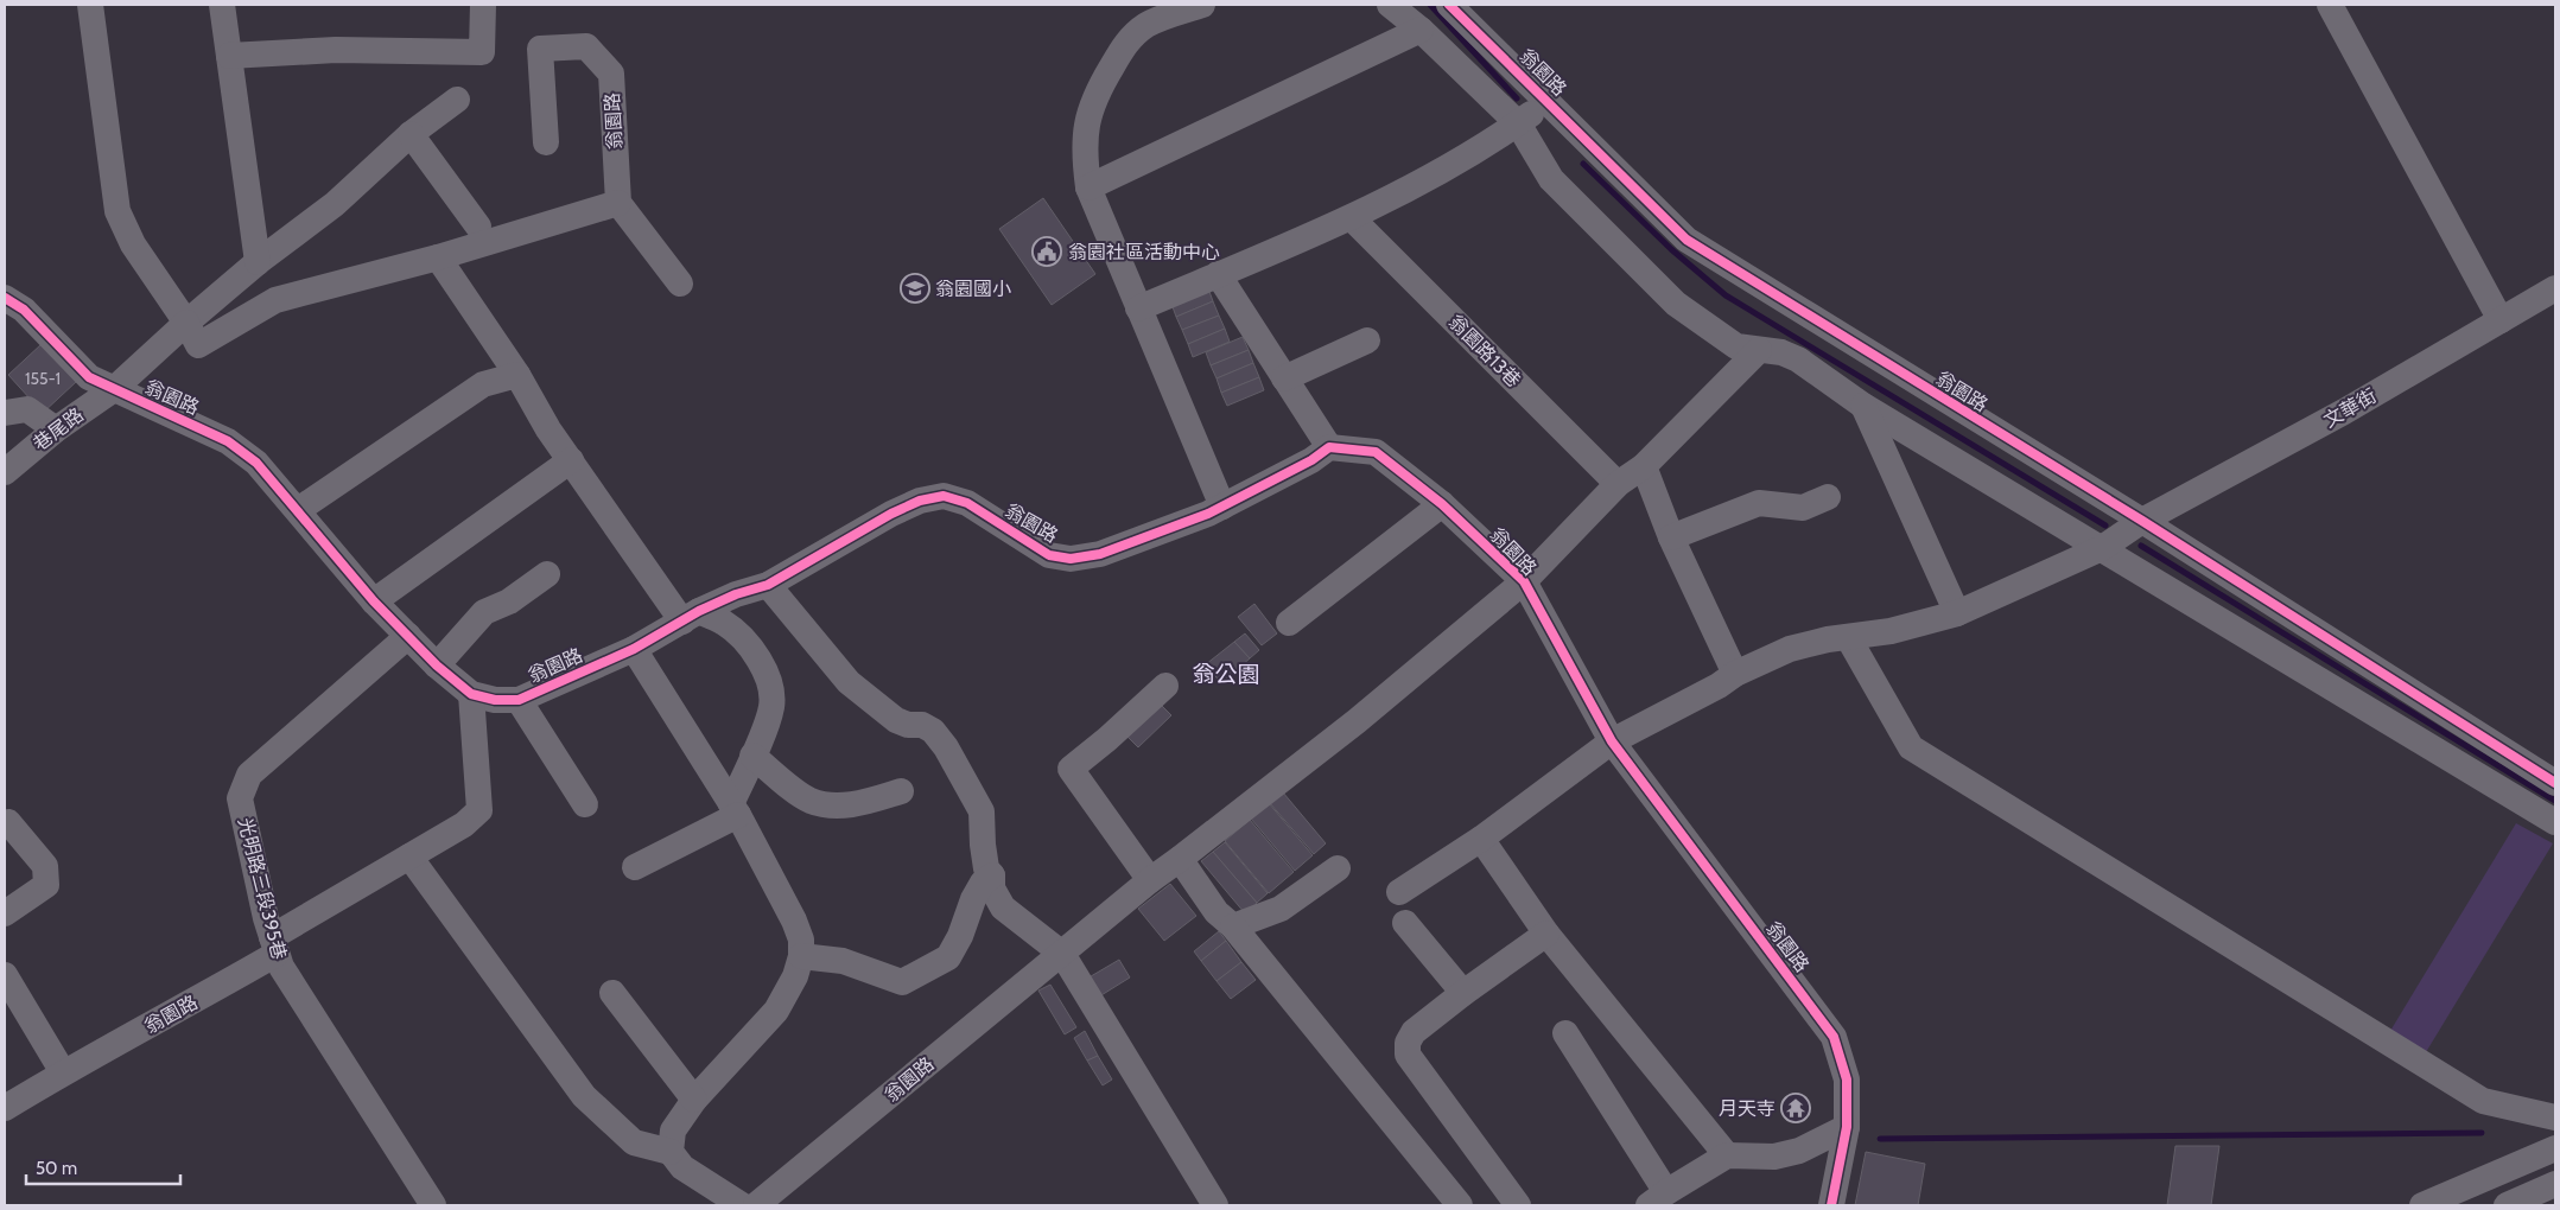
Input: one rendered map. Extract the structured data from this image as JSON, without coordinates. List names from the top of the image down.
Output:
{
  "streets": {
    "street": [
      "翁園路",
      "翁園路13巷",
      "文華街",
      "巷尾路",
      "光明路三段395巷"
    ]
  },
  "crossings": [
    ["翁園路", "翁園路13巷"],
    ["翁園路", "文華街"],
    ["翁園路", "巷尾路"],
    ["翁園路", "光明路三段395巷"]
  ],
  "districts": ["翁公園"],
  "places": {
    "public building": ["翁園社區活動中心"],
    "school or university": ["翁園國小"],
    "temple": ["月天寺"]
  },
  "house_numbers": ["155-1"],
  "scale_bar": "50 m"
}
